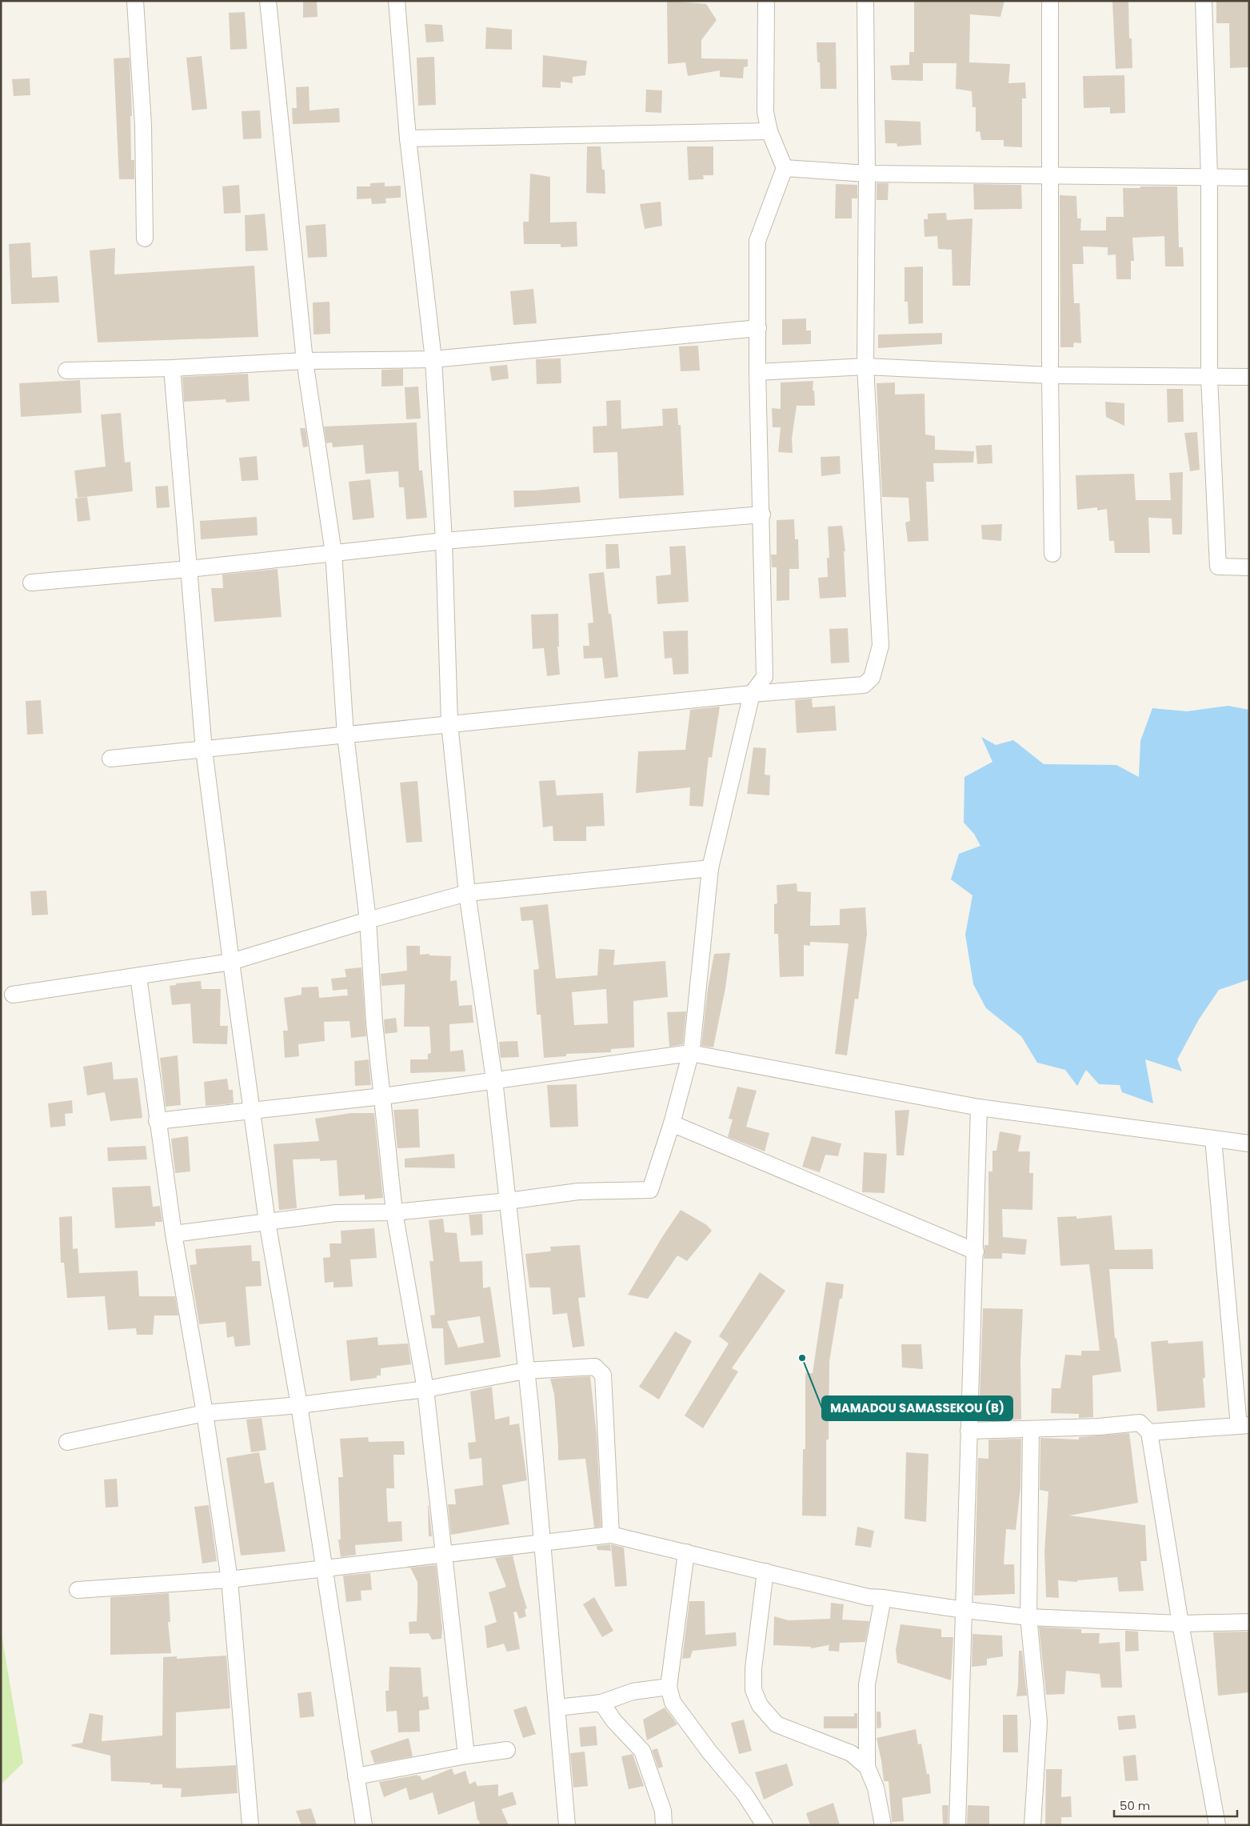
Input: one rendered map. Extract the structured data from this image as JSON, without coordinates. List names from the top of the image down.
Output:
{
  "places": ["MAMADOU SAMASSEKOU (B)"],
  "scale_bar": "50 m"
}
